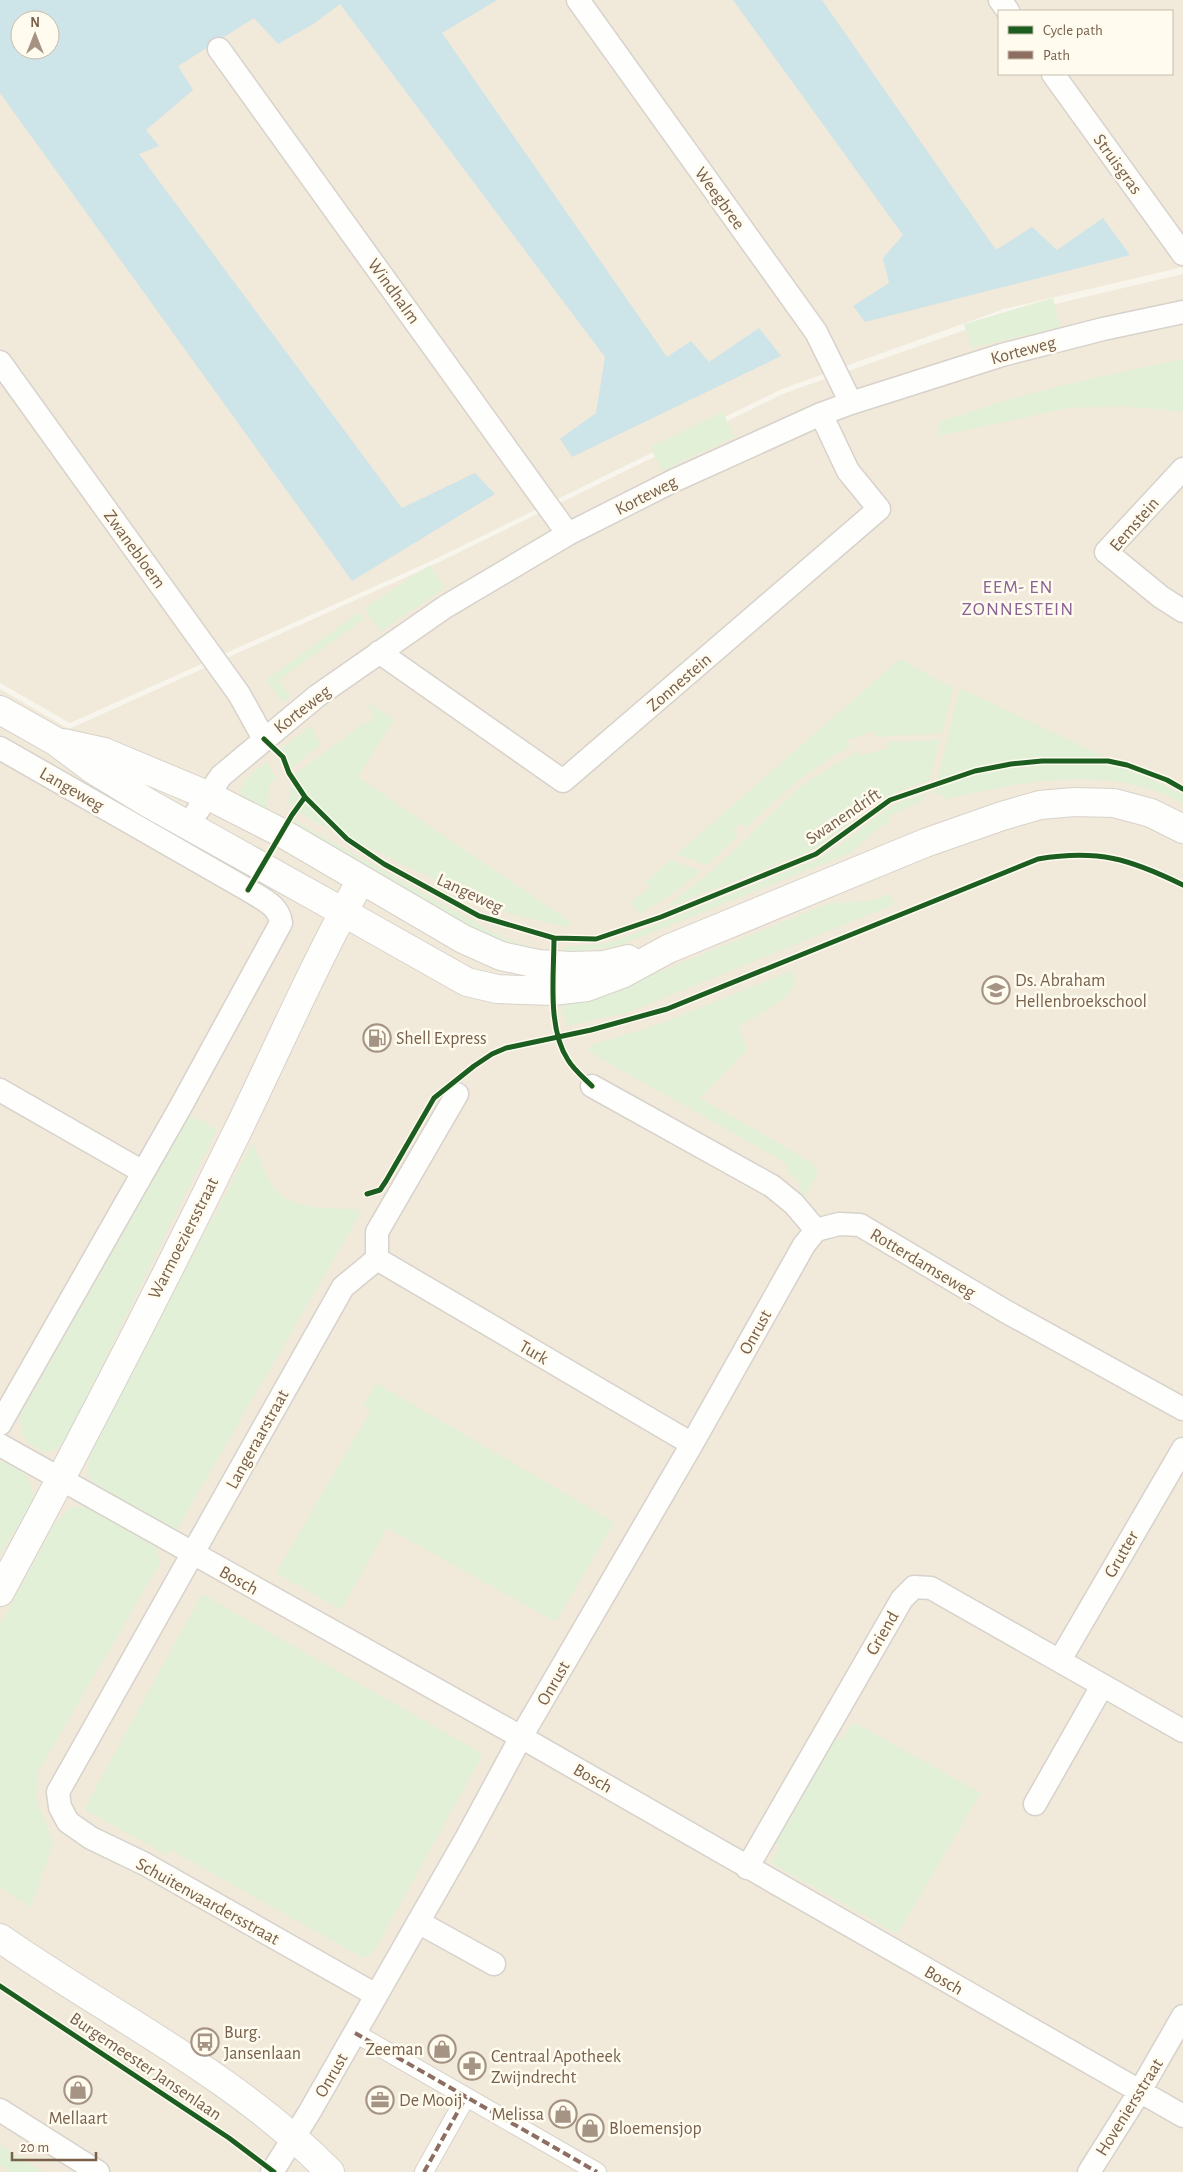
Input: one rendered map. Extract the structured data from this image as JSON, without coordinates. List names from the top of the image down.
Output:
{
  "streets": {
    "main road": ["Langeweg", "Warmoeziersstraat", "Burgemeester Jansenlaan"],
    "street": [
      "Struisgras",
      "Weegbree",
      "Windhalm",
      "Korteweg",
      "Eemstein",
      "Zwanebloem",
      "Zonnestein",
      "Rotterdamseweg",
      "Onrust",
      "Turk",
      "Langeraarstraat",
      "Grutter",
      "Bosch",
      "Griend",
      "Schuitenvaardersstraat",
      "Hoveniersstraat"
    ],
    "cycle path": ["Swanendrift"]
  },
  "crossings": [
    ["Weegbree", "Korteweg"],
    ["Windhalm", "Korteweg"],
    ["Korteweg", "Zwanebloem"],
    ["Korteweg", "Zonnestein"],
    ["Korteweg", "Langeweg"],
    ["Langeweg", "Warmoeziersstraat"],
    ["Warmoeziersstraat", "Bosch"],
    ["Rotterdamseweg", "Onrust"],
    ["Onrust", "Turk"],
    ["Onrust", "Bosch"],
    ["Onrust", "Schuitenvaardersstraat"],
    ["Onrust", "Burgemeester Jansenlaan"],
    ["Turk", "Langeraarstraat"],
    ["Langeraarstraat", "Bosch"],
    ["Langeraarstraat", "Schuitenvaardersstraat"],
    ["Grutter", "Griend"],
    ["Bosch", "Griend"],
    ["Bosch", "Hoveniersstraat"]
  ],
  "districts": ["EEM- EN ZONNESTEIN"],
  "places": {
    "school or university": ["Ds. Abraham Hellenbroekschool"],
    "fuel station": ["Shell Express"],
    "bus stop": ["Burg. Jansenlaan"],
    "shop": [
      "Zeeman",
      "Mellaart",
      "Melissa",
      "Bloemensjop"
    ],
    "pharmacy": ["Centraal Apotheek Zwijndrecht"],
    "office": ["De Mooij"]
  },
  "legend": ["Cycle path", "Path"],
  "scale_bar": "20 m",
  "north": "top"
}
